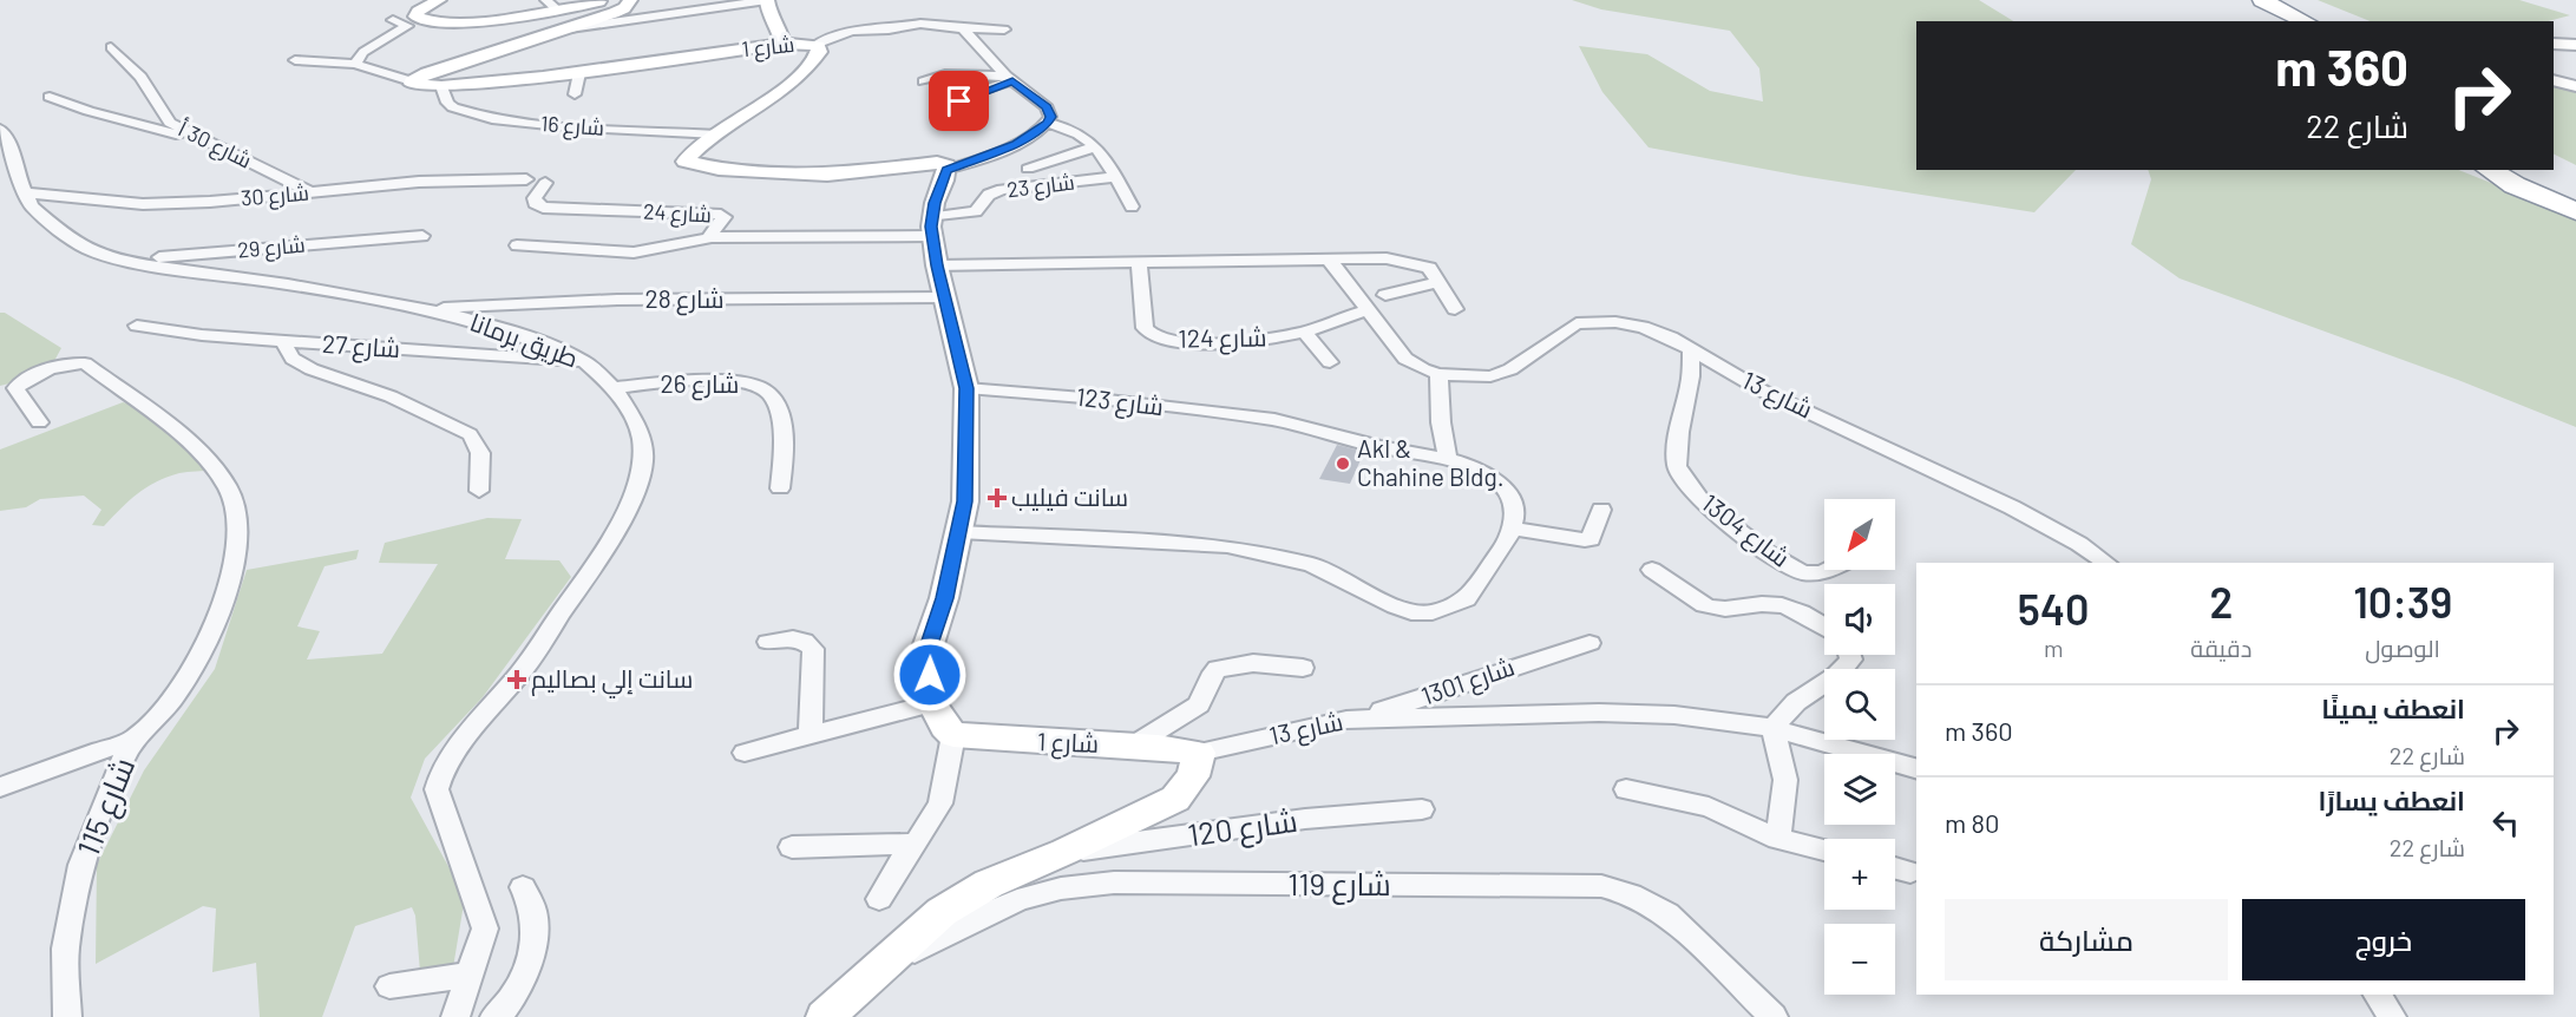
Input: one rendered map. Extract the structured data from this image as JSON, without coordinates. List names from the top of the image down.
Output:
{
  "streets": {
    "street": [
      "شارع 1",
      "شارع 16",
      "شارع 30 أ",
      "شارع 23",
      "شارع 30",
      "شارع 24",
      "شارع 29",
      "شارع 28",
      "شارع 124",
      "طريق برمانا",
      "شارع 27",
      "شارع 26",
      "شارع 13",
      "شارع 123",
      "شارع 1304",
      "شارع 1301",
      "شارع 115",
      "شارع 120",
      "شارع 119"
    ]
  },
  "crossings": [
    ["شارع 1", "شارع 16"],
    ["شارع 1", "شارع 13"],
    ["شارع 30 أ", "شارع 30"],
    ["شارع 23", "شارع 24"],
    ["شارع 30", "طريق برمانا"],
    ["شارع 29", "طريق برمانا"],
    ["شارع 28", "طريق برمانا"],
    ["طريق برمانا", "شارع 27"],
    ["طريق برمانا", "شارع 26"],
    ["شارع 13", "شارع 1304"],
    ["شارع 13", "شارع 1301"]
  ],
  "places": {
    "other": ["Akl & Chahine Bldg."],
    "health": ["سانت فيليب", "سانت إلي بصاليم"]
  },
  "north": "bottom left",
  "page": {
    "turn": ["360 m", "شارع 22"],
    "map_buttons": ["+", "−"],
    "eta": [
      "10:39",
      "الوصول",
      "2",
      "دقيقة",
      "540",
      "m"
    ],
    "list": [
      {
        "name": "انعطف يمينًا",
        "note": "شارع 22",
        "value": "360 m"
      },
      {
        "name": "انعطف يسارًا",
        "note": "شارع 22",
        "value": "80 m"
      }
    ],
    "buttons": ["خروج", "مشاركة"]
  }
}
